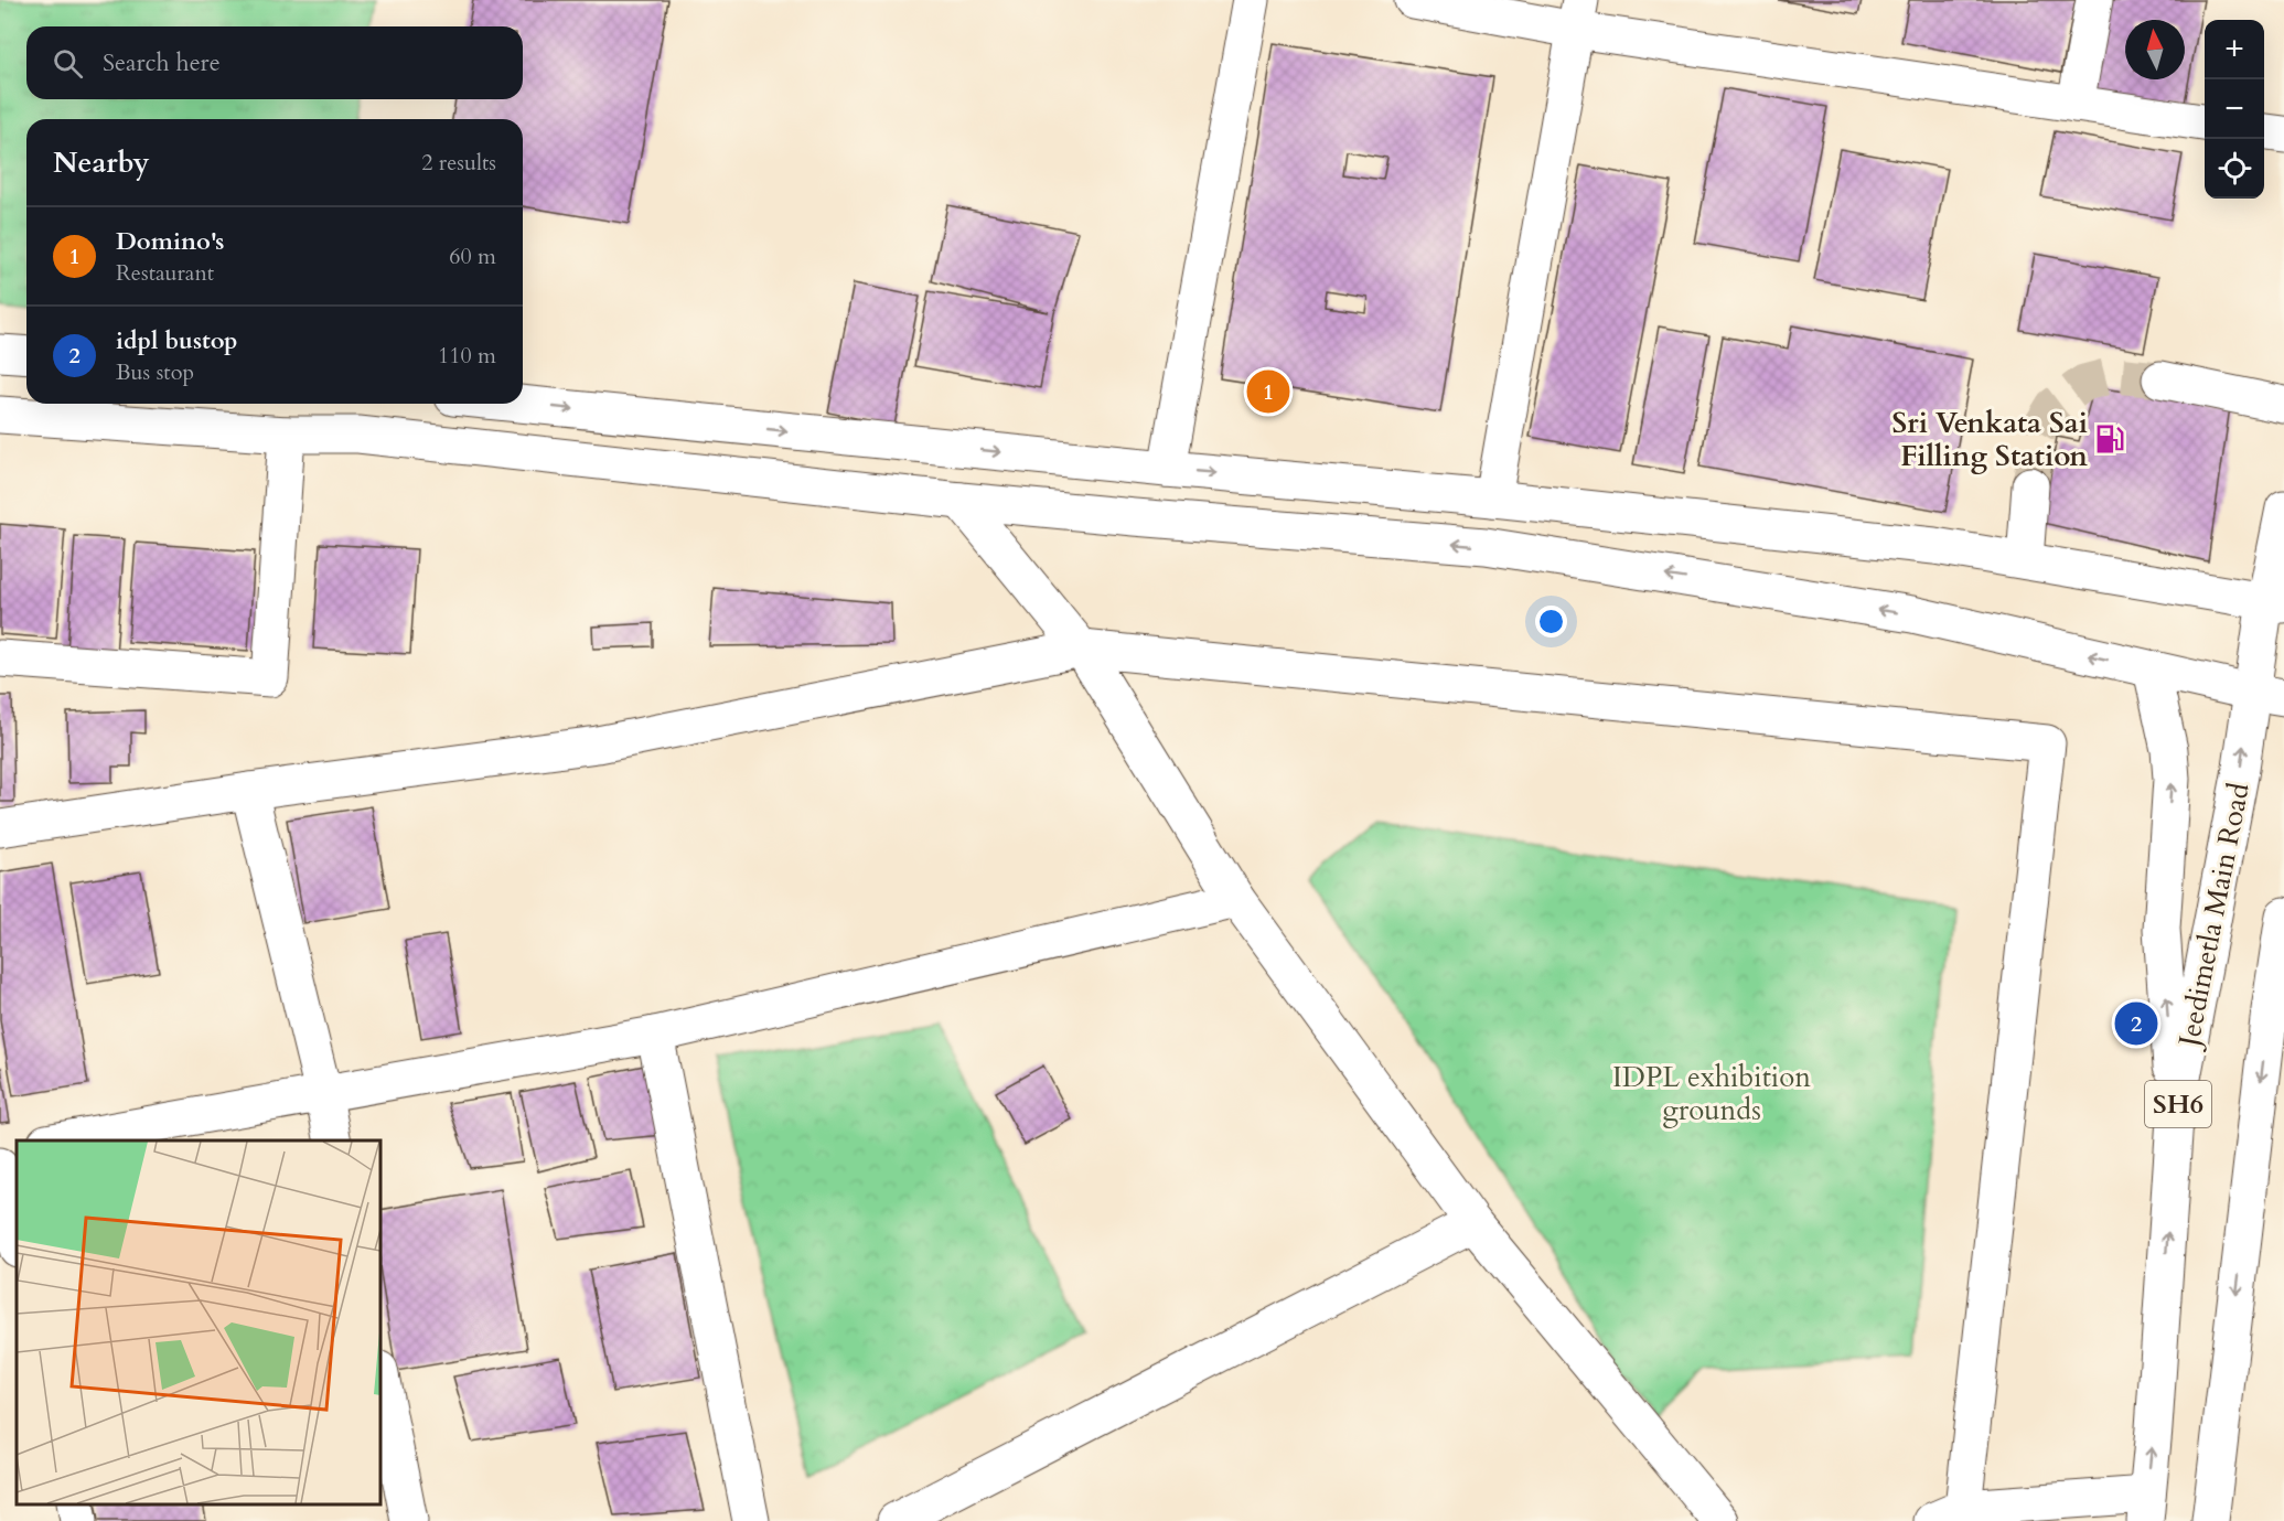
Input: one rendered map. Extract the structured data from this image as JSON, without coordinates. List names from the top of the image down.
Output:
{
  "streets": {
    "street": ["Jeedimetla Main Road", "SH6"]
  },
  "parks": ["IDPL exhibition grounds"],
  "places": {
    "fuel station": ["Sri Venkata Sai Filling Station"]
  },
  "north": "top",
  "page": {
    "map_buttons": ["+", "−"],
    "search": "Search here",
    "heading": ["Nearby", "2 results"],
    "list": [
      {
        "mark": "1",
        "name": "Domino's",
        "note": "Restaurant",
        "value": "60 m"
      },
      {
        "mark": "2",
        "name": "idpl bustop",
        "note": "Bus stop",
        "value": "110 m"
      }
    ],
    "pins": ["1", "2"]
  }
}
